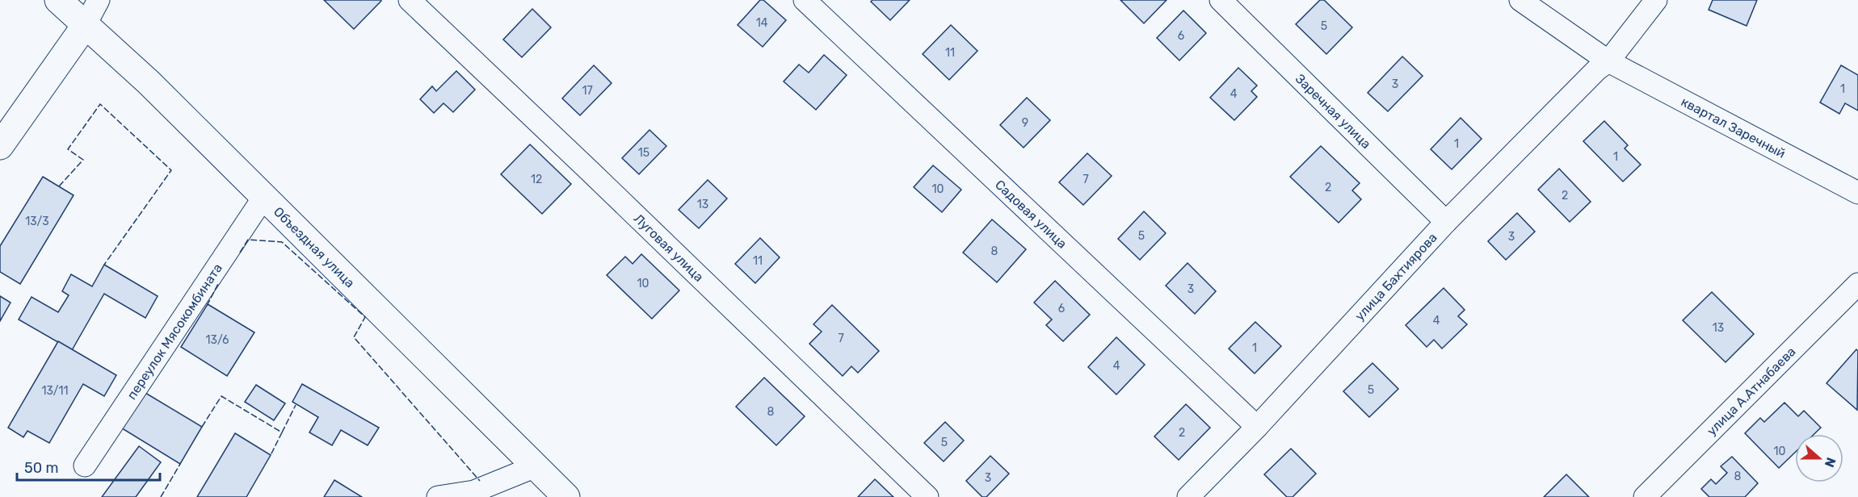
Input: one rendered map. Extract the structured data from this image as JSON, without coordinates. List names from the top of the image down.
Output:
{
  "streets": {
    "main road": ["Объездная улица"],
    "street": [
      "Заречная улица",
      "квартал Заречный",
      "Садовая улица",
      "Луговая улица",
      "улица Бахтиярова",
      "переулок Мясокомбината",
      "улица А.Атнабаева"
    ]
  },
  "crossings": [
    ["Заречная улица", "улица Бахтиярова"],
    ["квартал Заречный", "улица Бахтиярова"],
    ["Садовая улица", "улица Бахтиярова"],
    ["Объездная улица", "переулок Мясокомбината"]
  ],
  "house_numbers": [
    "14",
    "5",
    "6",
    "11",
    "3",
    "1",
    "17",
    "4",
    "9",
    "1",
    "15",
    "1",
    "12",
    "7",
    "2",
    "10",
    "2",
    "13",
    "13/3",
    "5",
    "3",
    "8",
    "11",
    "10",
    "3",
    "6",
    "4",
    "13",
    "7",
    "13/6",
    "1",
    "4",
    "5",
    "13/11",
    "8",
    "2",
    "5",
    "10",
    "8",
    "3"
  ],
  "scale_bar": "50 m",
  "north": "right"
}
